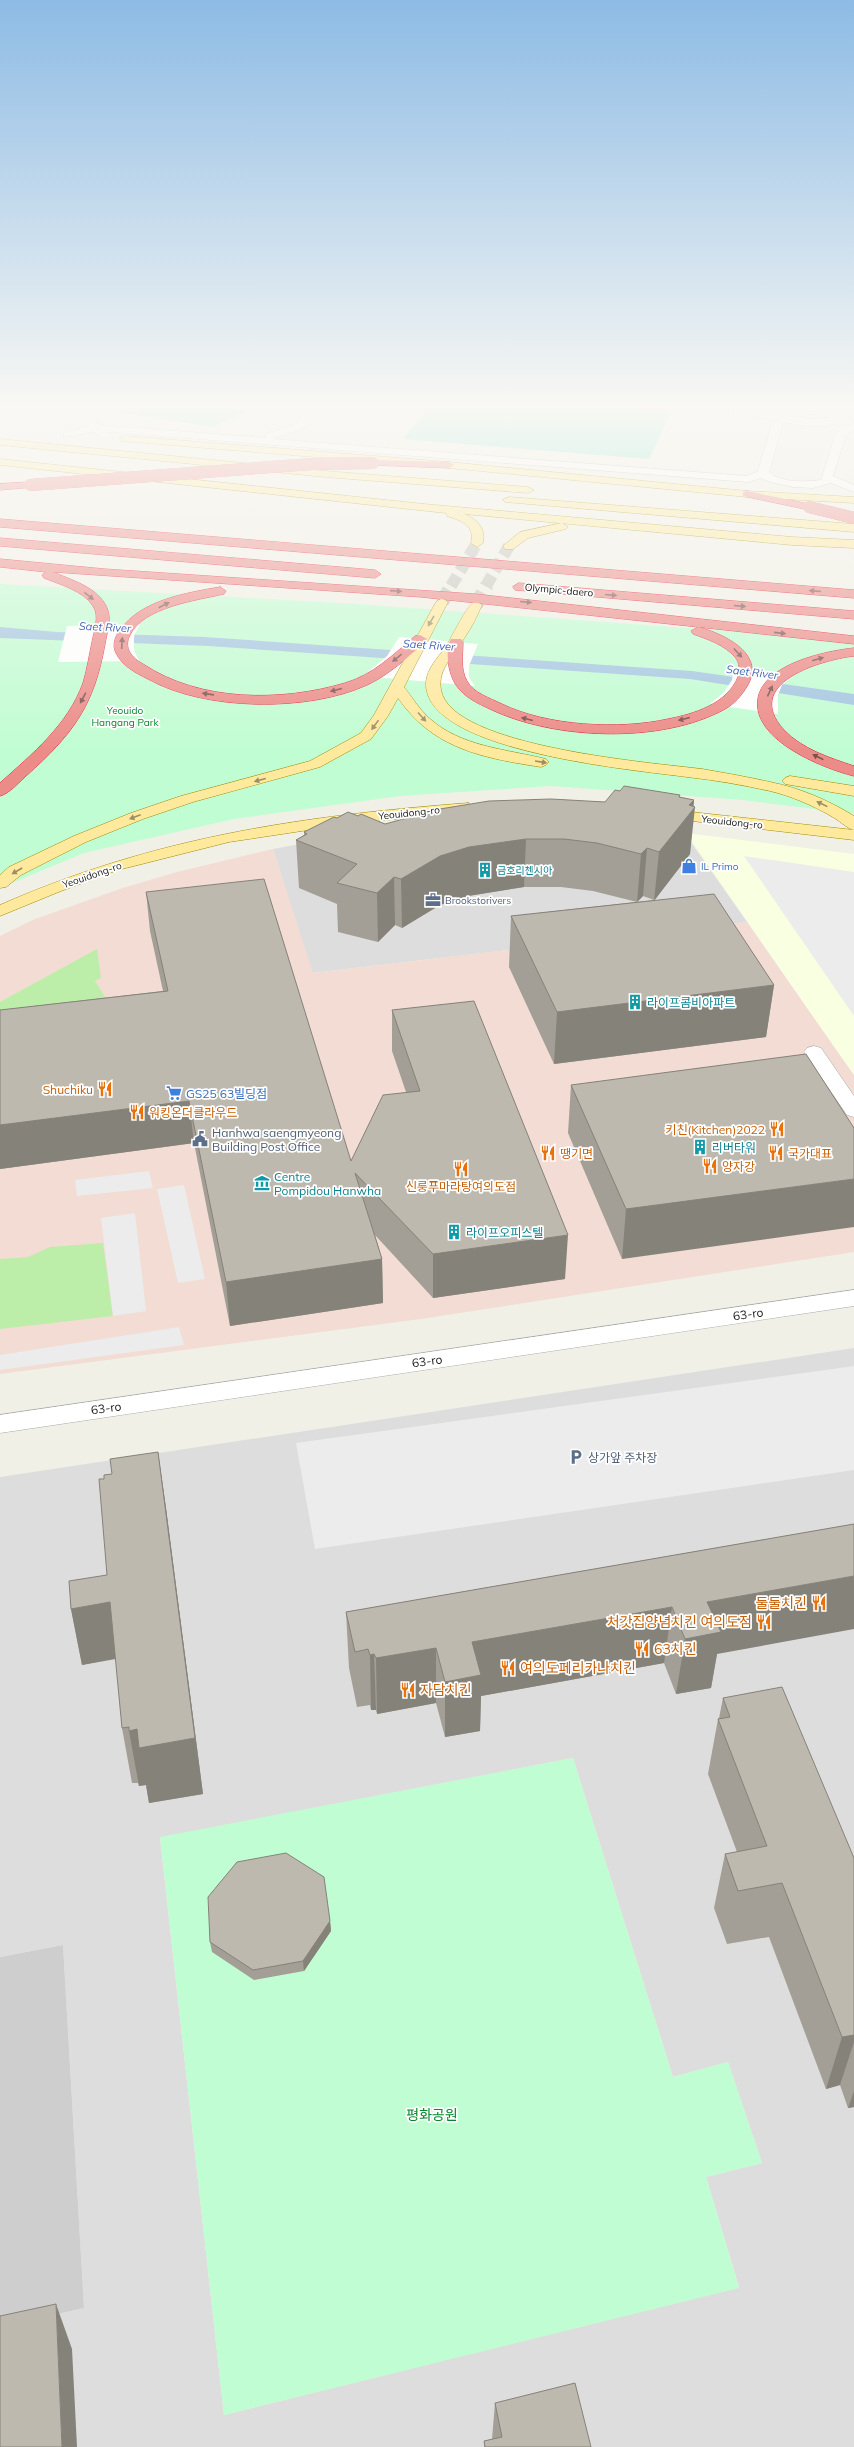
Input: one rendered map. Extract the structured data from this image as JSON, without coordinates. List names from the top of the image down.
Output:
{
  "streets": {
    "highway": ["Olympic-daero"],
    "main road": ["Yeouidong-ro"],
    "street": ["63-ro"]
  },
  "water": ["Saet River"],
  "parks": ["Yeouido Hangang Park", "평화공원"],
  "places": {
    "shop": ["IL Primo"],
    "building": [
      "금호리첸시아",
      "라이프콤비아파트",
      "리버타워",
      "라이프오피스텔"
    ],
    "office": ["Brookstorivers"],
    "restaurant": [
      "Shuchiku",
      "워킹온더클라우드",
      "키친(Kitchen)2022",
      "땡기면",
      "국가대표",
      "양자강",
      "신룽푸마라탕여의도점",
      "둘둘치킨",
      "처갓집양념치킨 여의도점",
      "63치킨",
      "여의도페리카나치킨",
      "자담치킨"
    ],
    "supermarket": ["GS25 63빌딩점"],
    "public building": ["Hanhwa saengmyeong Building Post Office"],
    "museum": ["Centre Pompidou Hanwha"],
    "parking": ["상가앞 주차장"]
  }
}
